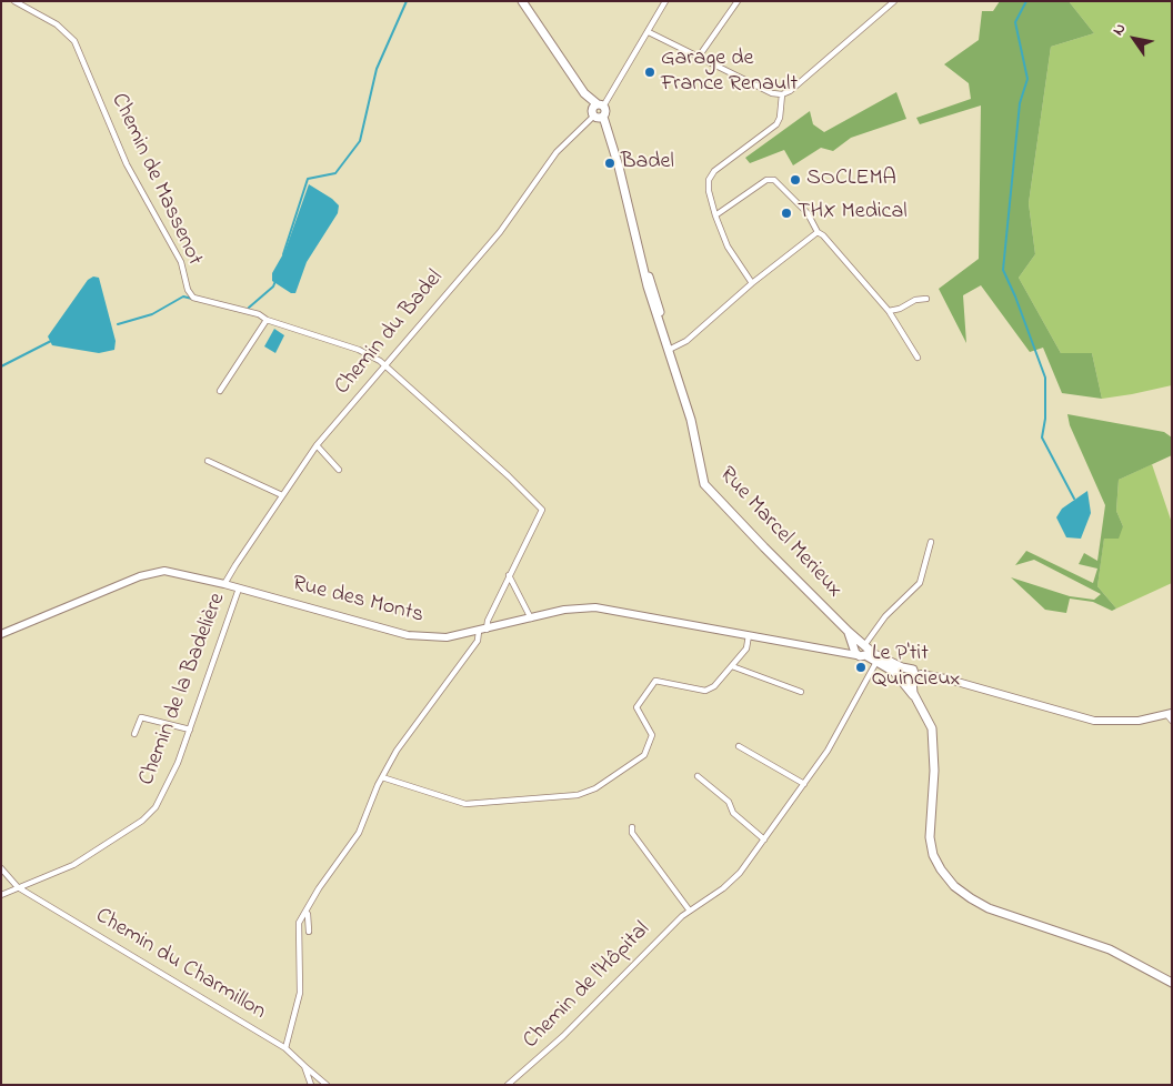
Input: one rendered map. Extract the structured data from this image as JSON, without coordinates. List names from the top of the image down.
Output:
{
  "streets": {
    "main road": ["Rue Marcel Merieux"],
    "street": [
      "Chemin de Massenot",
      "Chemin du Badel",
      "Rue des Monts",
      "Chemin de la Badelière",
      "Chemin du Charmillon",
      "Chemin de l'Hôpital"
    ]
  },
  "crossings": [
    ["Chemin de Massenot", "Chemin du Badel"],
    ["Chemin du Badel", "Rue Marcel Merieux"],
    ["Chemin du Badel", "Rue des Monts"],
    ["Rue Marcel Merieux", "Rue des Monts"],
    ["Rue Marcel Merieux", "Chemin de l'Hôpital"],
    ["Rue des Monts", "Chemin de la Badelière"],
    ["Chemin de la Badelière", "Chemin du Charmillon"]
  ],
  "places": [
    "Garage de France Renault",
    "Badel",
    "SOCLEMA",
    "THX Medical",
    "Le P'tit Quincieux"
  ],
  "north": "top left"
}
